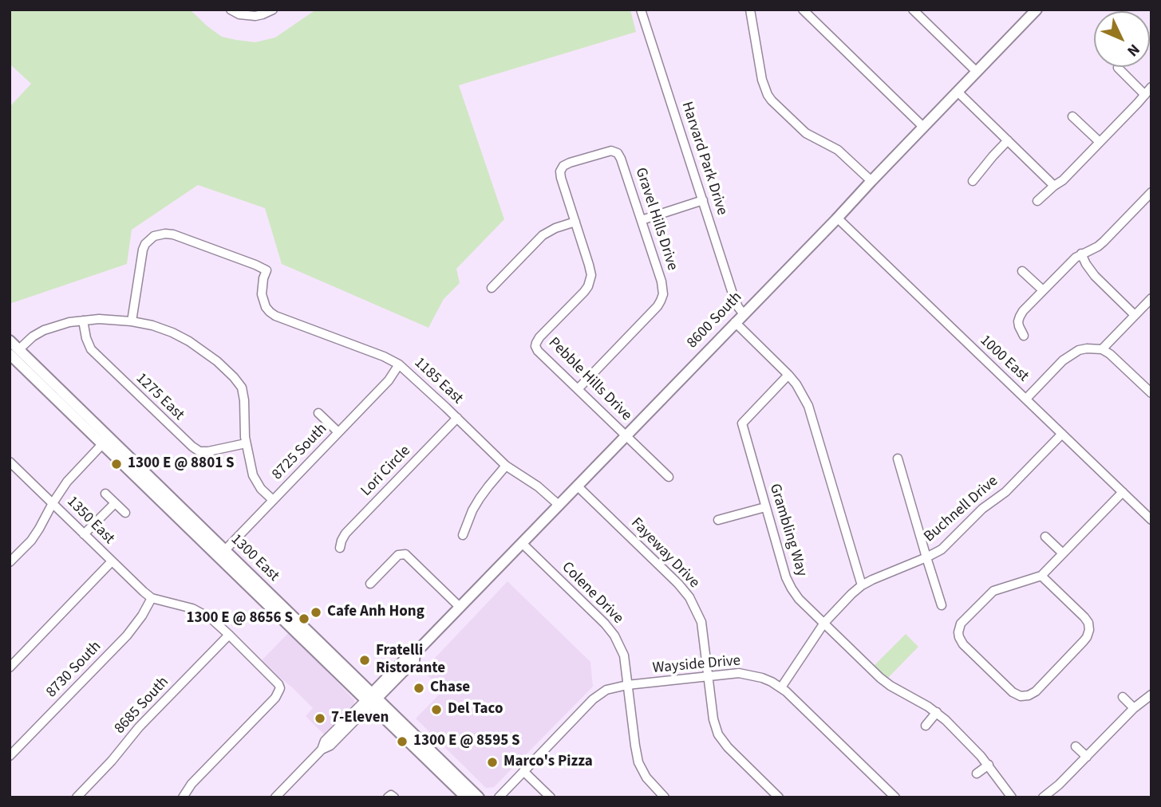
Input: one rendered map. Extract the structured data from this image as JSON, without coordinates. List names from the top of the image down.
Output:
{
  "streets": {
    "main road": ["8600 South", "1300 East"],
    "street": [
      "Harvard Park Drive",
      "Gravel Hills Drive",
      "1000 East",
      "Pebble Hills Drive",
      "1185 East",
      "1275 East",
      "8725 South",
      "Lori Circle",
      "Buchnell Drive",
      "1350 East",
      "Grambling Way",
      "Fayeway Drive",
      "Colene Drive",
      "Wayside Drive",
      "8730 South",
      "8685 South"
    ]
  },
  "crossings": [
    ["Harvard Park Drive", "8600 South"],
    ["Gravel Hills Drive", "Pebble Hills Drive"],
    ["8600 South", "1000 East"],
    ["8600 South", "Pebble Hills Drive"],
    ["8600 South", "1185 East"],
    ["8600 South", "Fayeway Drive"],
    ["8600 South", "1300 East"],
    ["8600 South", "Colene Drive"],
    ["1000 East", "Buchnell Drive"],
    ["1185 East", "8725 South"],
    ["1185 East", "Lori Circle"],
    ["8725 South", "1300 East"],
    ["Buchnell Drive", "Grambling Way"],
    ["Buchnell Drive", "Wayside Drive"],
    ["1350 East", "8730 South"],
    ["Fayeway Drive", "Wayside Drive"],
    ["Colene Drive", "Wayside Drive"]
  ],
  "places": [
    "1300 E @ 8801 S",
    "Cafe Anh Hong",
    "1300 E @ 8656 S",
    "Fratelli Ristorante",
    "Chase",
    "Del Taco",
    "7-Eleven",
    "1300 E @ 8595 S",
    "Marco's Pizza"
  ],
  "north": "bottom right"
}
